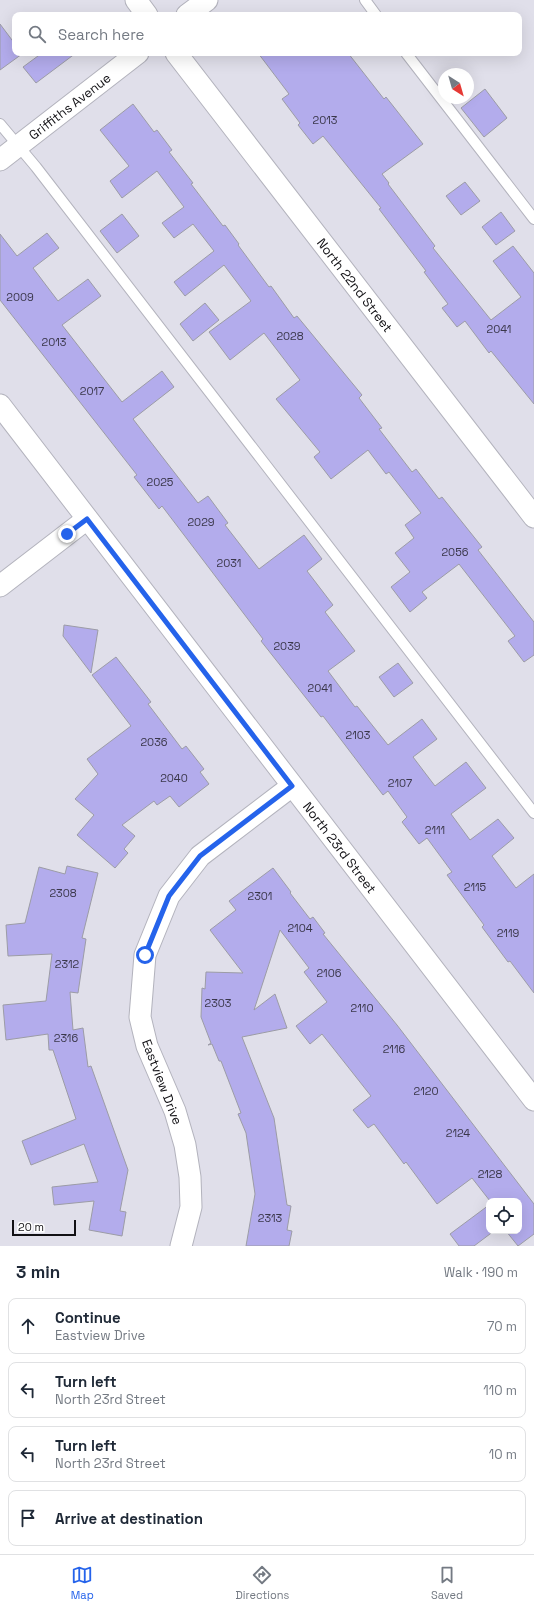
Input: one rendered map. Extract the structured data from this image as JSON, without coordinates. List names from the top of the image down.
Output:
{
  "streets": {
    "street": [
      "Griffiths Avenue",
      "North 22nd Street",
      "North 23rd Street",
      "Eastview Drive"
    ]
  },
  "crossings": [
    ["North 23rd Street", "Eastview Drive"]
  ],
  "house_numbers": [
    "2013",
    "2009",
    "2041",
    "2028",
    "2013",
    "2017",
    "2025",
    "2029",
    "2056",
    "2031",
    "2039",
    "2041",
    "2103",
    "2036",
    "2040",
    "2107",
    "2111",
    "2115",
    "2308",
    "2301",
    "2104",
    "2119",
    "2312",
    "2106",
    "2303",
    "2110",
    "2316",
    "2116",
    "2120",
    "2124",
    "2128",
    "2313"
  ],
  "scale_bar": "20 m",
  "north": "bottom right",
  "page": {
    "search": "Search here",
    "scale": "20 m",
    "heading": ["3 min", "Walk · 190 m"],
    "list": [
      ["Continue", "Eastview Drive", "70 m"],
      ["Turn left", "North 23rd Street", "110 m"],
      ["Turn left", "North 23rd Street", "10 m"],
      "Arrive at destination"
    ],
    "nav": ["Map", "Directions", "Saved"]
  }
}
